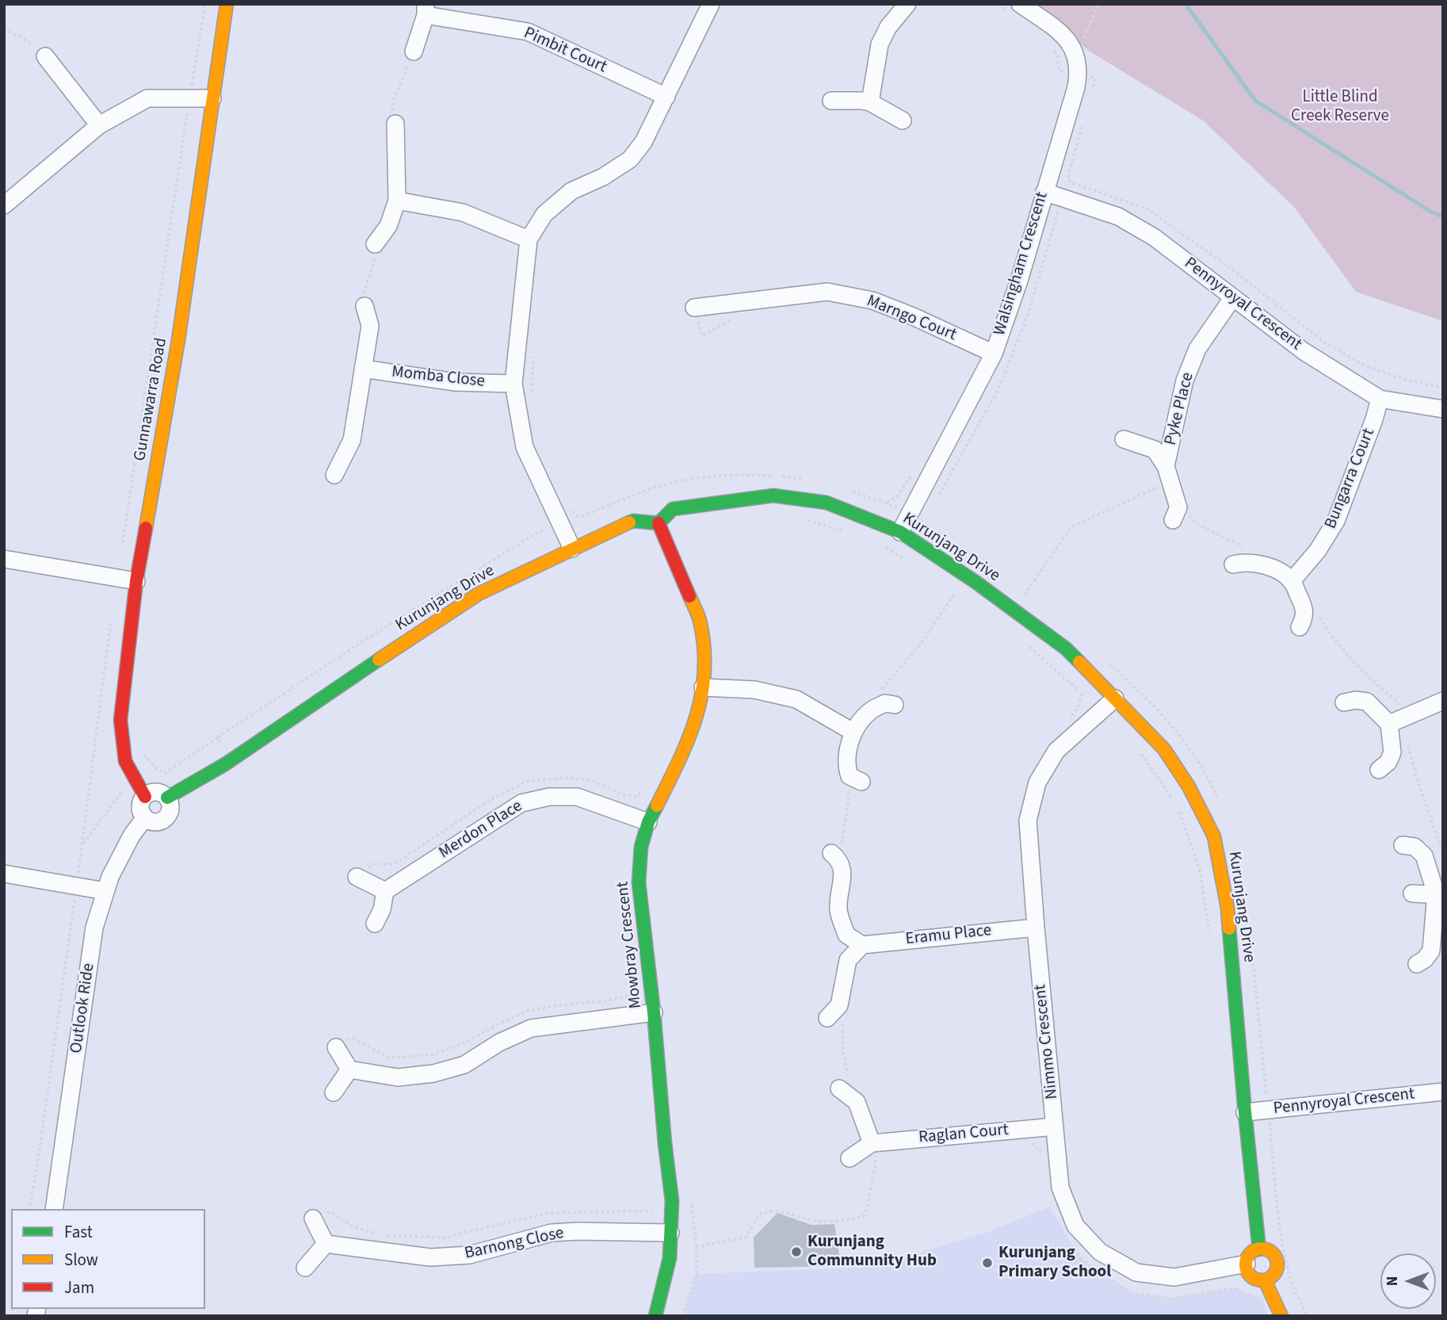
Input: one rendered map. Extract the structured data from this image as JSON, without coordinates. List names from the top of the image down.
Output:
{
  "streets": {
    "street": [
      "Pimbit Court",
      "Walsingham Crescent",
      "Pennyroyal Crescent",
      "Marngo Court",
      "Momba Close",
      "Gunnawarra Road",
      "Pyke Place",
      "Bungarra Court",
      "Kurunjang Drive",
      "Merdon Place",
      "Eramu Place",
      "Mowbray Crescent",
      "Outlook Ride",
      "Nimmo Crescent",
      "Raglan Court",
      "Barnong Close"
    ]
  },
  "crossings": [
    ["Walsingham Crescent", "Pennyroyal Crescent"],
    ["Walsingham Crescent", "Marngo Court"],
    ["Walsingham Crescent", "Kurunjang Drive"],
    ["Pennyroyal Crescent", "Pyke Place"],
    ["Pennyroyal Crescent", "Bungarra Court"],
    ["Pennyroyal Crescent", "Kurunjang Drive"],
    ["Gunnawarra Road", "Kurunjang Drive"],
    ["Gunnawarra Road", "Outlook Ride"],
    ["Kurunjang Drive", "Mowbray Crescent"],
    ["Kurunjang Drive", "Outlook Ride"],
    ["Kurunjang Drive", "Nimmo Crescent"],
    ["Merdon Place", "Mowbray Crescent"],
    ["Eramu Place", "Nimmo Crescent"],
    ["Mowbray Crescent", "Barnong Close"],
    ["Nimmo Crescent", "Raglan Court"]
  ],
  "parks": ["Little Blind Creek Reserve"],
  "places": ["Kurunjang Communnity Hub", "Kurunjang Primary School"],
  "legend": ["Fast", "Slow", "Jam"],
  "north": "left"
}
